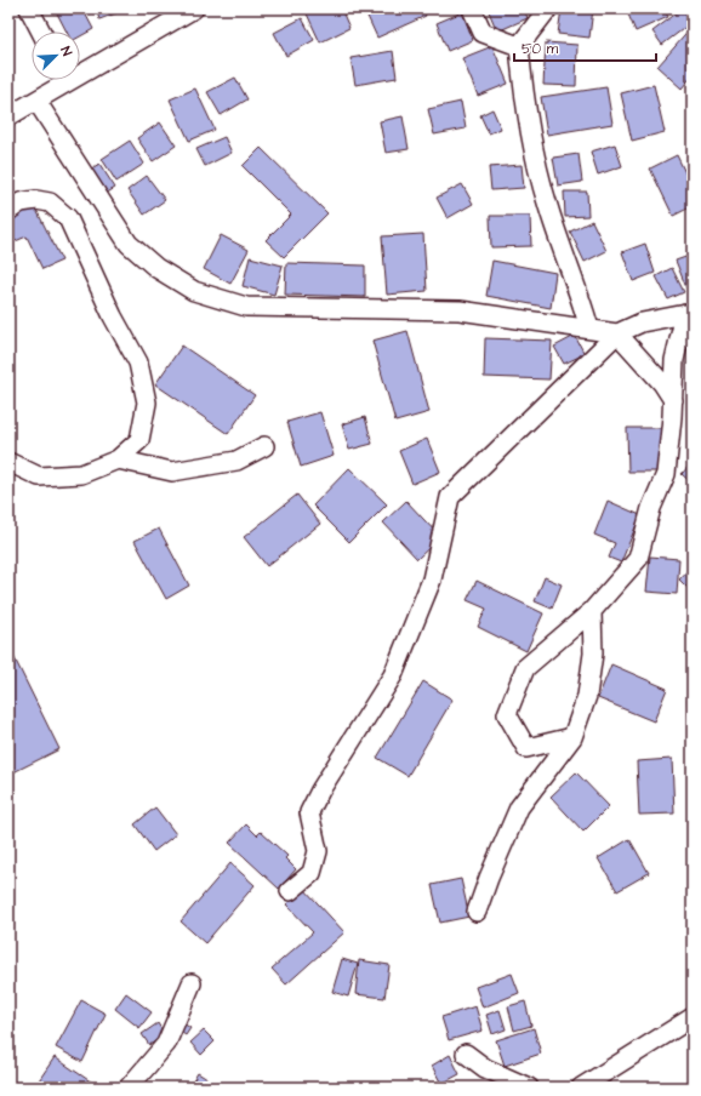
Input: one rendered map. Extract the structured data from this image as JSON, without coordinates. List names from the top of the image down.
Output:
{
  "scale_bar": "50 m",
  "north": "top right"
}
